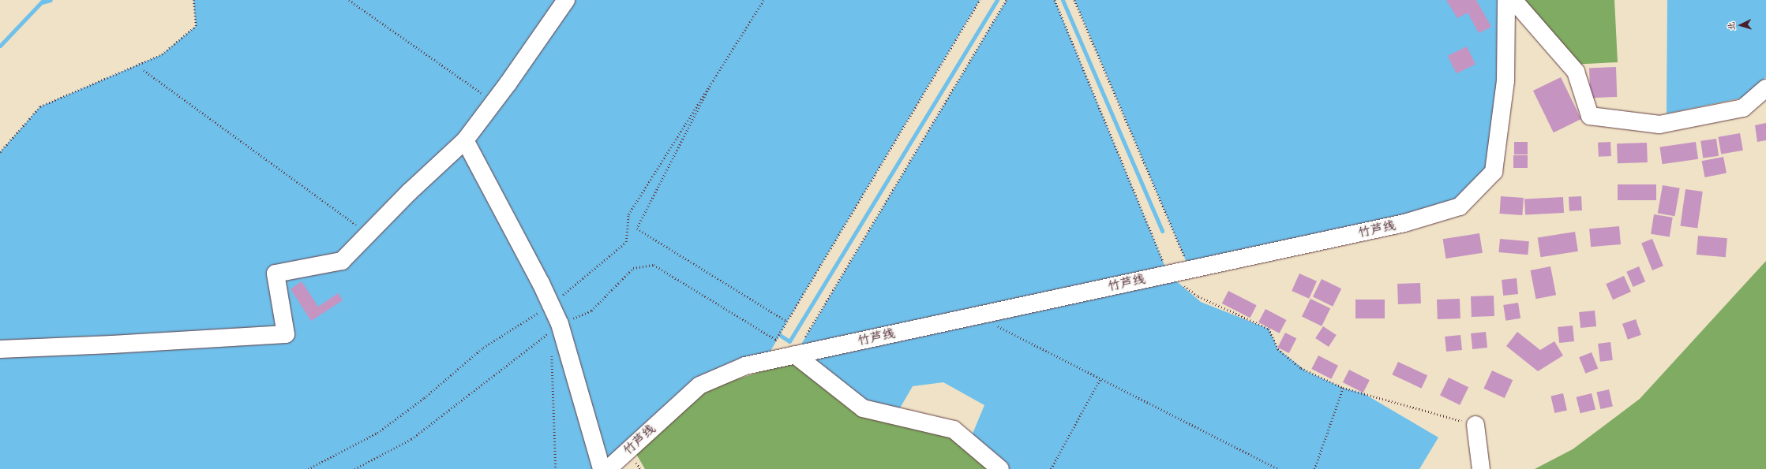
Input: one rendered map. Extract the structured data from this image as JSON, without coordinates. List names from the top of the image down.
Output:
{
  "streets": {
    "street": ["竹芦线"]
  },
  "north": "left"
}
